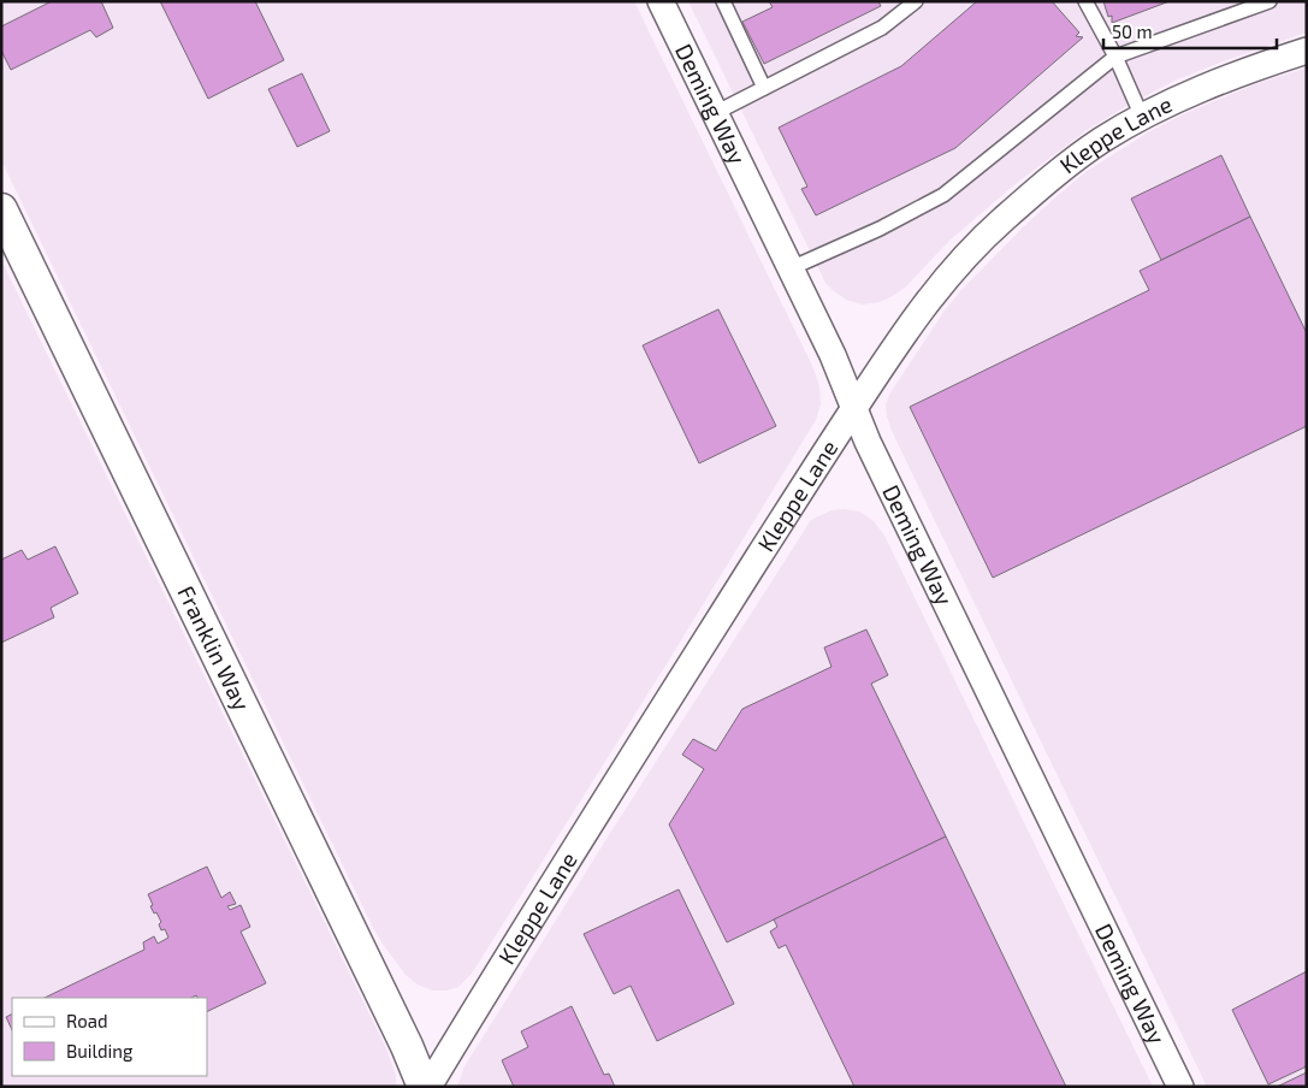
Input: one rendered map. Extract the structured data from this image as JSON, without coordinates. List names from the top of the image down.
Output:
{
  "streets": {
    "street": ["Deming Way", "Kleppe Lane", "Franklin Way"]
  },
  "crossings": [
    ["Deming Way", "Kleppe Lane"]
  ],
  "legend": ["Road", "Building"],
  "scale_bar": "50 m"
}
